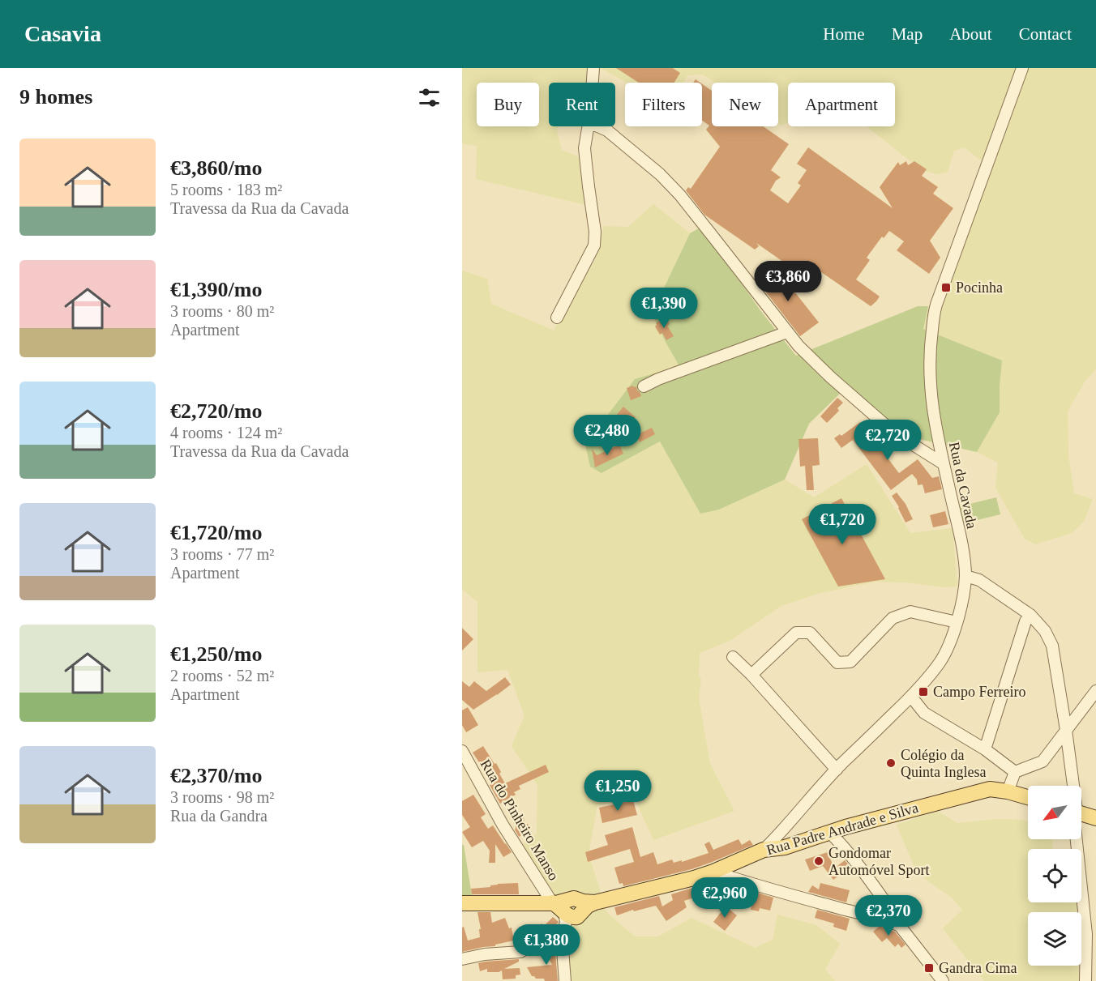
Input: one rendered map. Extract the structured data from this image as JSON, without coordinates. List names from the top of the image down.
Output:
{
  "streets": {
    "main road": ["Rua Padre Andrade e Silva"],
    "street": ["Rua da Cavada", "Rua do Pinheiro Manso"]
  },
  "crossings": [
    ["Rua da Cavada", "Rua Padre Andrade e Silva"],
    ["Rua do Pinheiro Manso", "Rua Padre Andrade e Silva"]
  ],
  "places": {
    "transit": ["Pocinha", "Campo Ferreiro", "Gandra Cima"],
    "other": ["Colégio da Quinta Inglesa", "Gondomar Automóvel Sport"]
  },
  "north": "bottom left",
  "page": {
    "header": "Casavia",
    "nav": [
      "Home",
      "Map",
      "About",
      "Contact"
    ],
    "heading": "9 homes",
    "chip": [
      "Buy",
      "Rent",
      "Filters",
      "New",
      "Apartment"
    ],
    "list": [
      {
        "name": "€3,860/mo",
        "note": "5 rooms · 183 m² · Travessa da Rua da Cavada"
      },
      {
        "name": "€1,390/mo",
        "note": "3 rooms · 80 m² · Apartment"
      },
      {
        "name": "€2,720/mo",
        "note": "4 rooms · 124 m² · Travessa da Rua da Cavada"
      },
      {
        "name": "€1,720/mo",
        "note": "3 rooms · 77 m² · Apartment"
      },
      {
        "name": "€1,250/mo",
        "note": "2 rooms · 52 m² · Apartment"
      },
      {
        "name": "€2,370/mo",
        "note": "3 rooms · 98 m² · Rua da Gandra"
      }
    ],
    "price": [
      "€3,860",
      "€1,390",
      "€2,480",
      "€2,720",
      "€1,720",
      "€1,250",
      "€2,960",
      "€2,370",
      "€1,380"
    ]
  }
}
